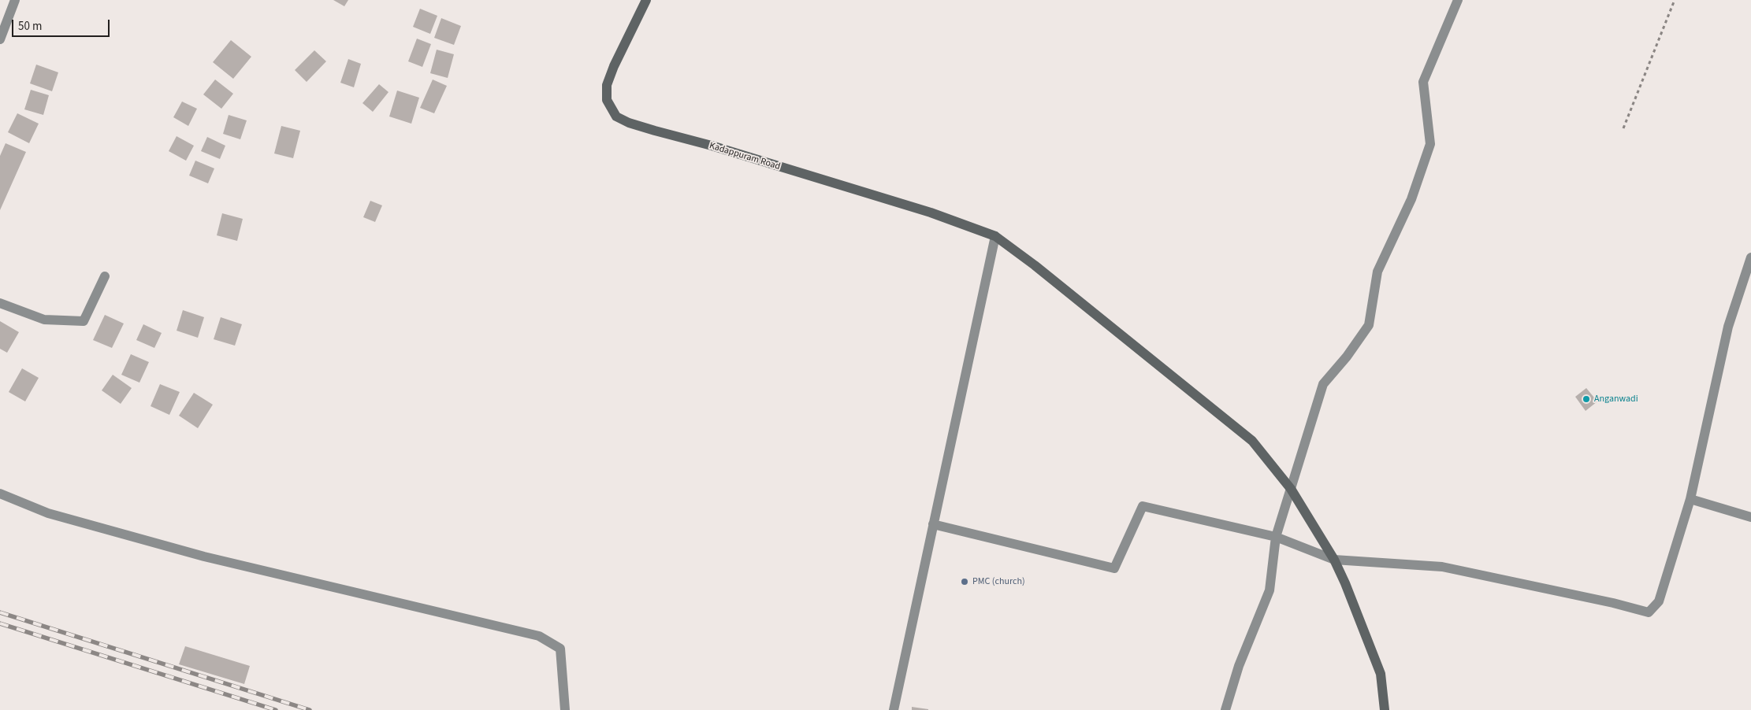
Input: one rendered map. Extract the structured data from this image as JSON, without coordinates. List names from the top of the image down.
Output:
{
  "streets": {
    "main road": ["Kadappuram Road"]
  },
  "places": ["Anganwadi", "PMC (church)"],
  "scale_bar": "50 m"
}
